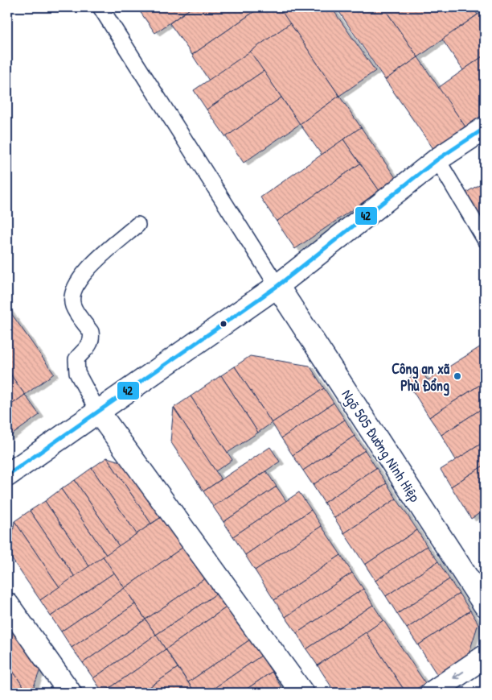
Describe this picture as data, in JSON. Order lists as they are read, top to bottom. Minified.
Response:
{"streets":{"street":["Ngõ 505 Đường Ninh Hiệp"]},"places":["Công an xã Phù Đổng"],"lines":["transit line 42"]}
